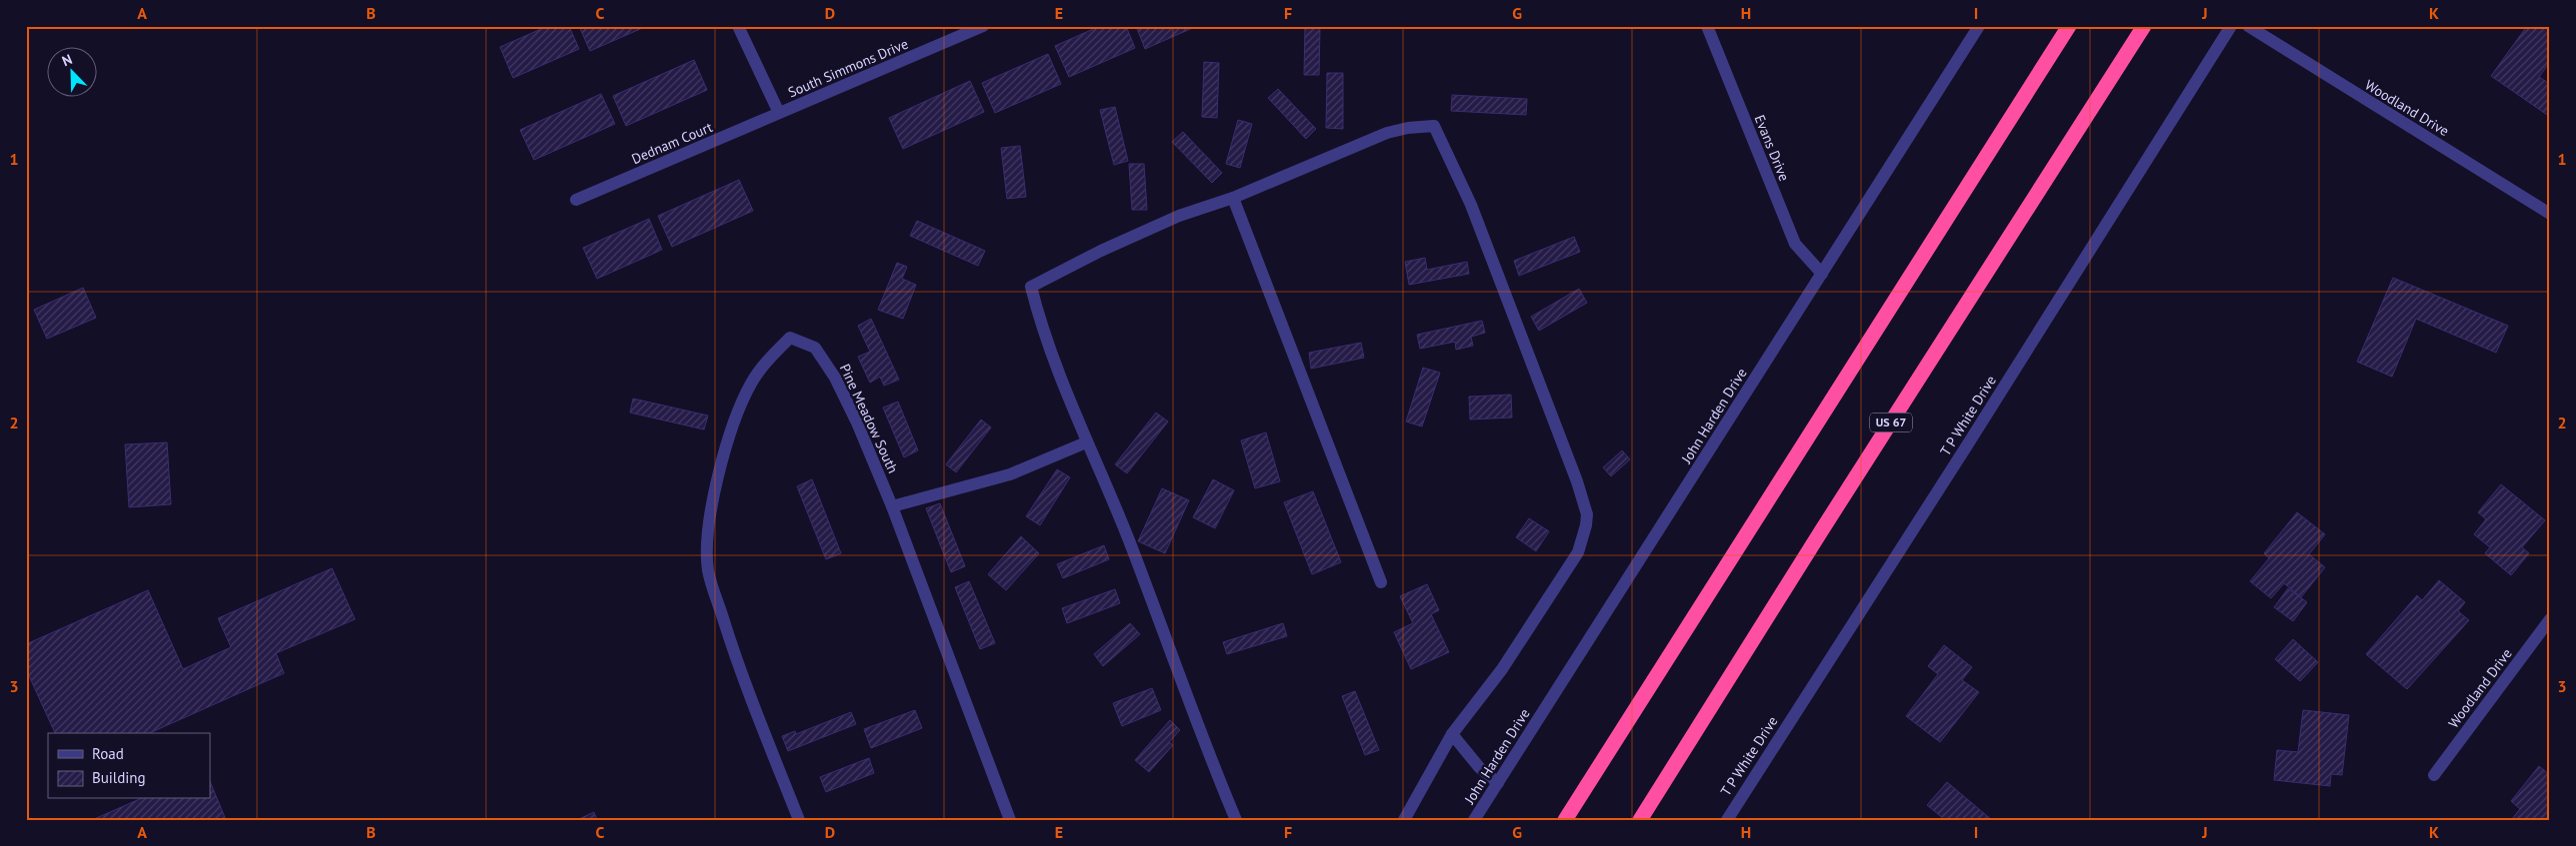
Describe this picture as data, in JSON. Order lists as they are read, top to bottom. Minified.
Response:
{"streets":{"highway":["US 67"],"street":["South Simmons Drive","Woodland Drive","Dednam Court","Evans Drive","John Harden Drive","T P White Drive","Pine Meadow South"]},"crossings":[["South Simmons Drive","Dednam Court"],["Evans Drive","John Harden Drive"]],"legend":["Road","Building"],"north":"top left","grid":{"columns":["A","B","C","D","E","F","G","H","I","J","K"],"rows":["1","2","3"]}}
